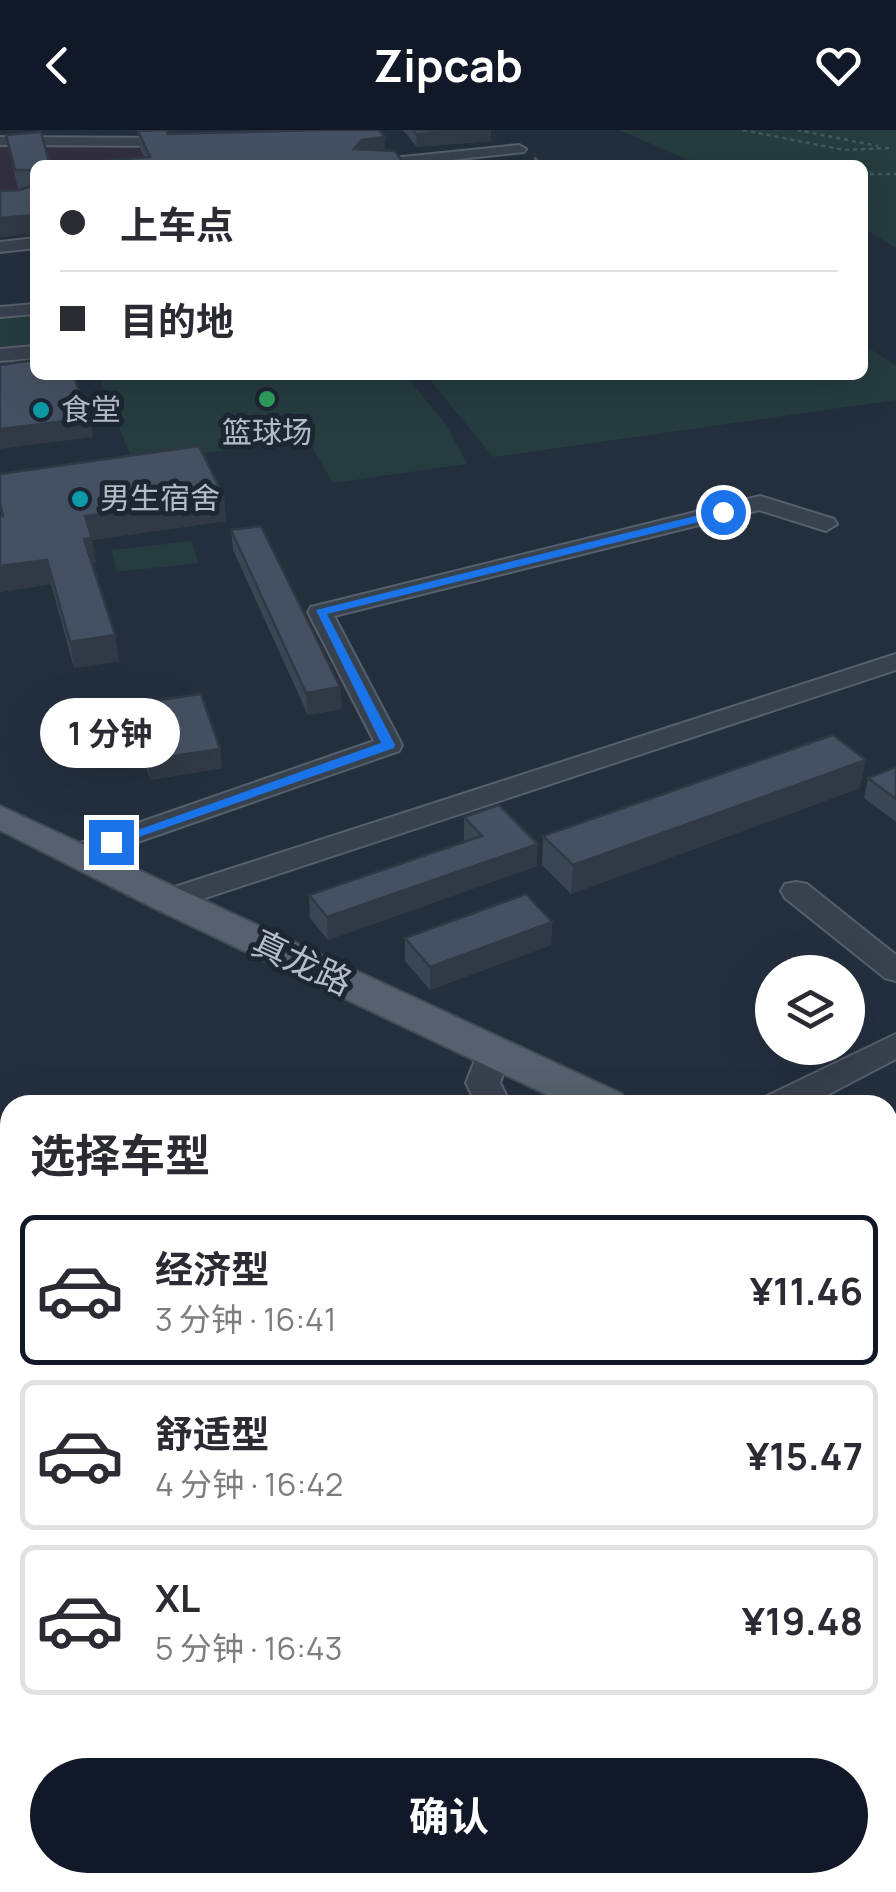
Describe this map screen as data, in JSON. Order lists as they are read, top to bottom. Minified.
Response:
{"streets":{"main road":["真龙路"]},"places":["篮球场","食堂","男生宿舍"],"page":{"header":"Zipcab","banner":["上车点","目的地"],"bubble":"1 分钟","heading":"选择车型","list":[{"name":"经济型","note":"3 分钟 · 16:41","value":"¥11.46"},{"name":"舒适型","note":"4 分钟 · 16:42","value":"¥15.47"},{"name":"XL","note":"5 分钟 · 16:43","value":"¥19.48"}],"buttons":"确认"}}
